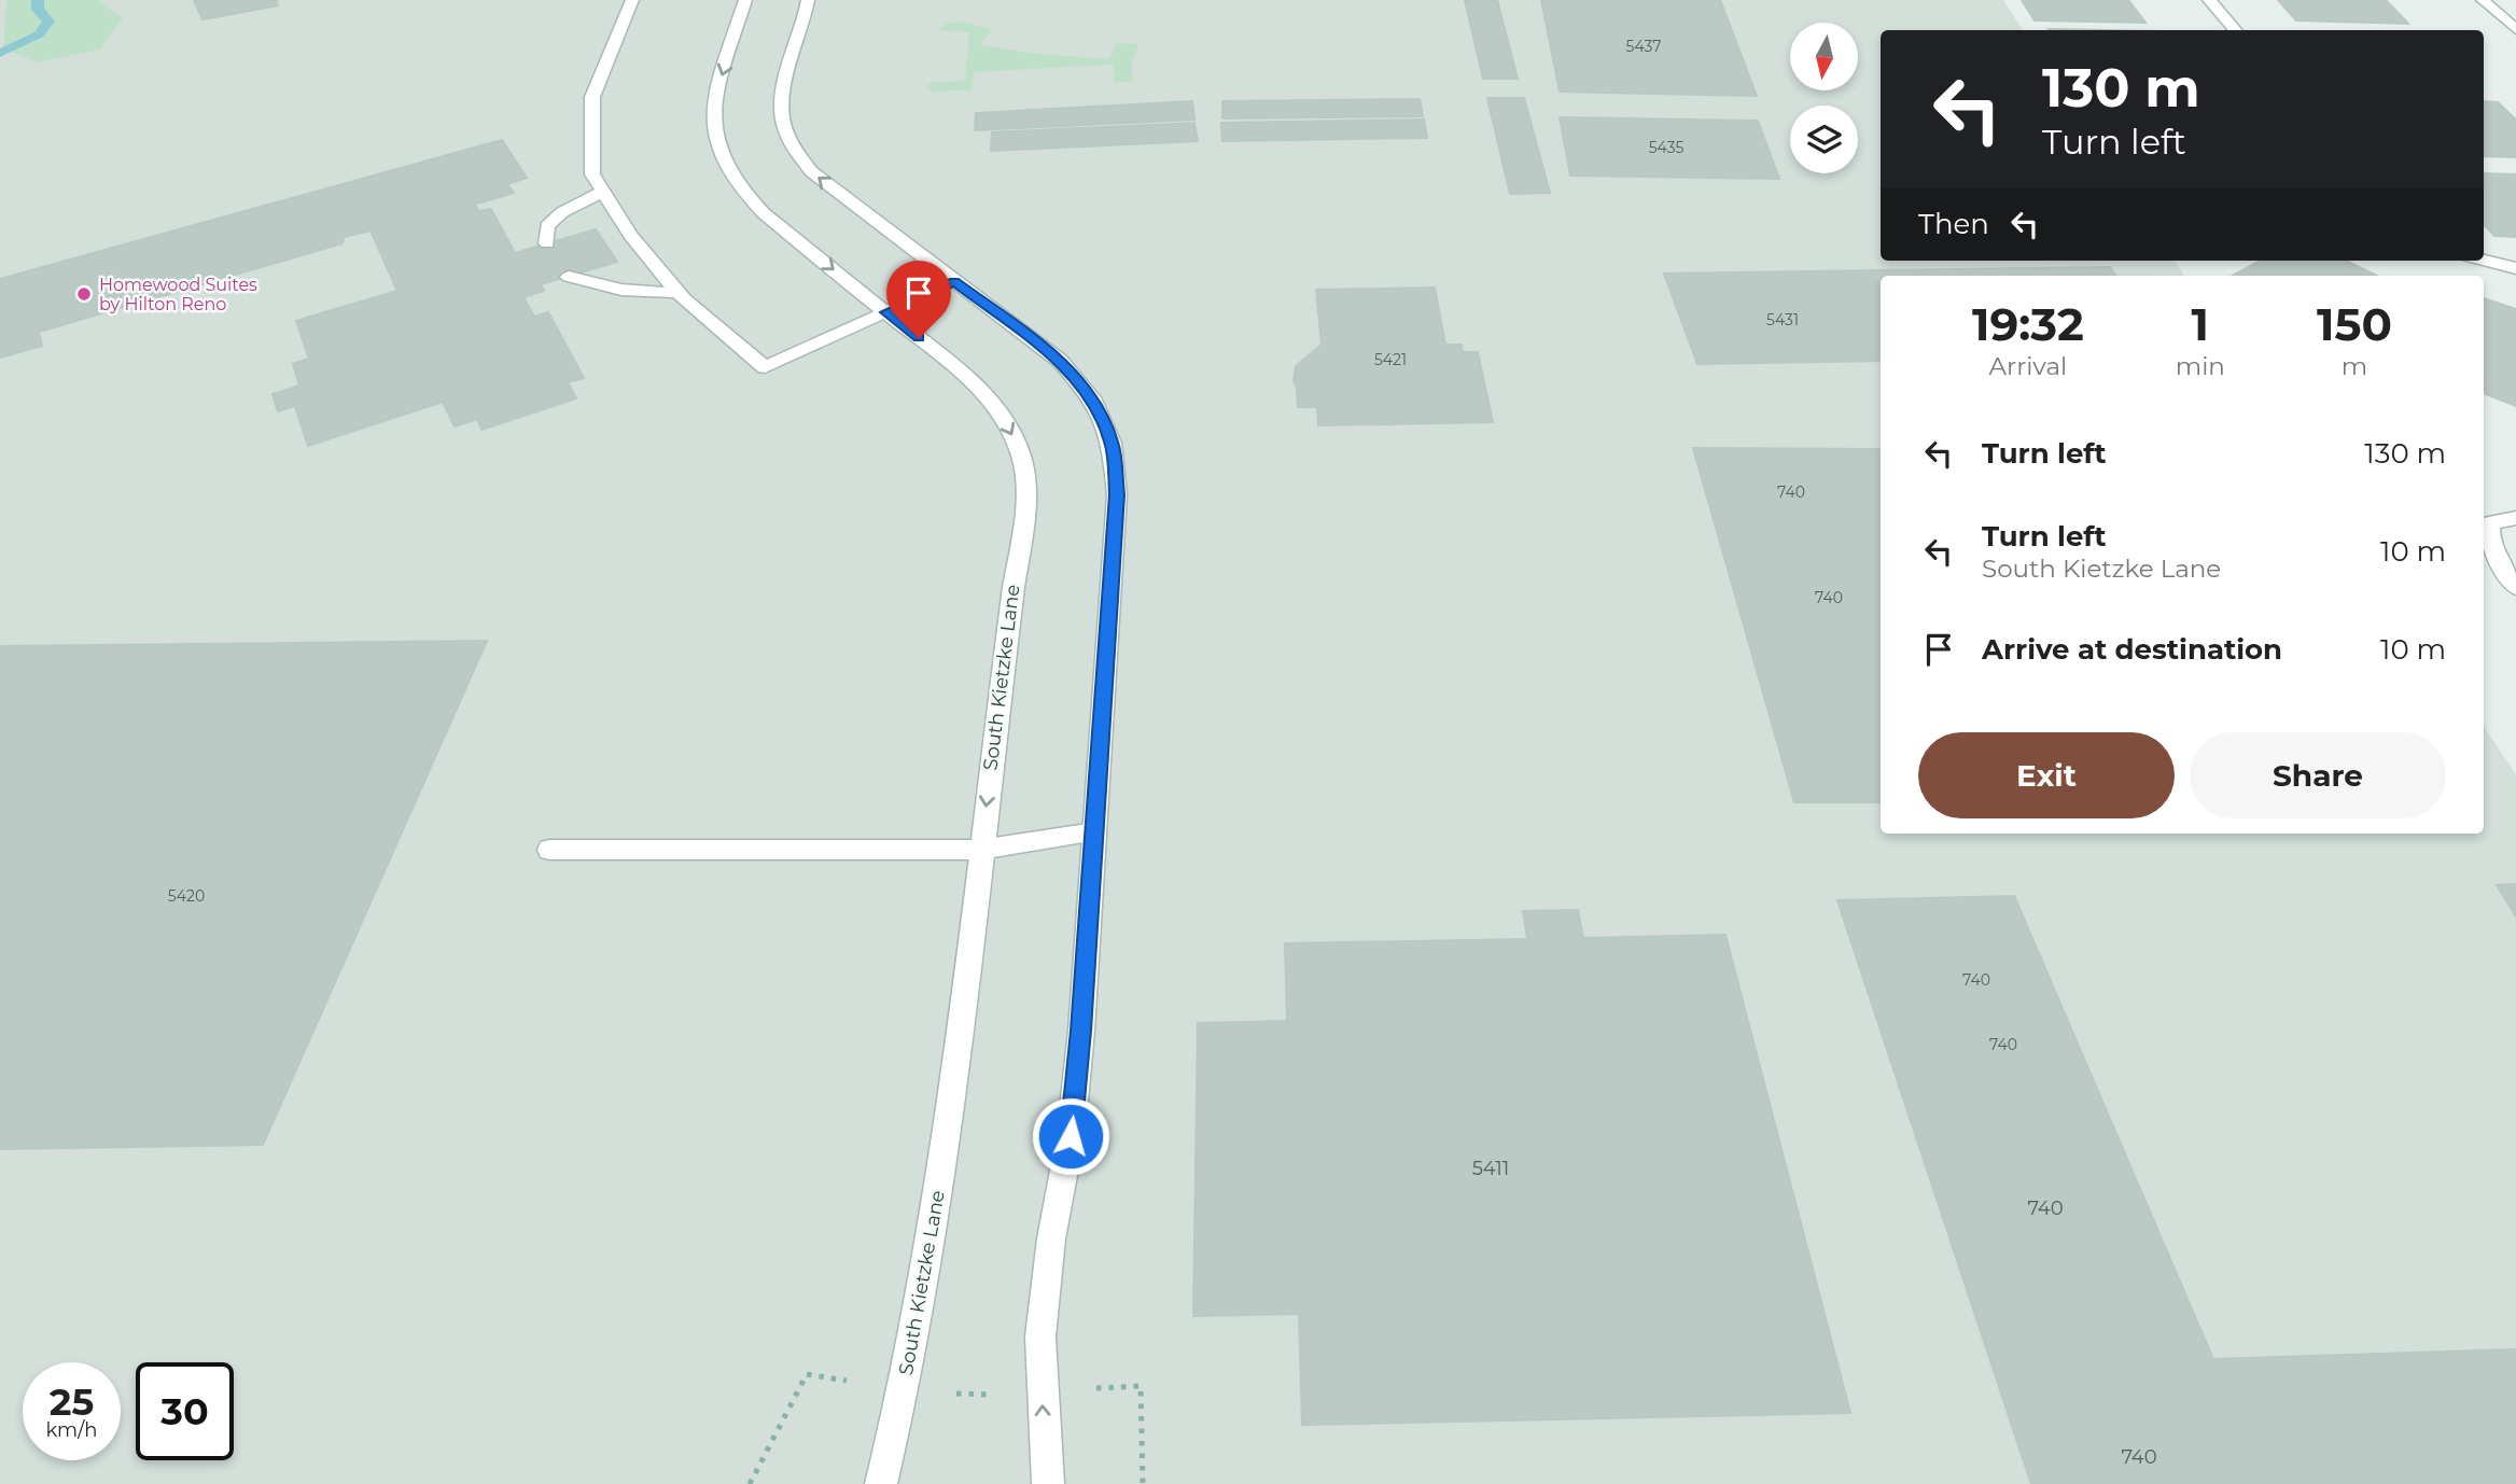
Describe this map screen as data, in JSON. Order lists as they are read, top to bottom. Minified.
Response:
{"streets":{"street":["South Kietzke Lane"]},"places":["Homewood Suites by Hilton Reno"],"house_numbers":["5437","5435","5431","5421","740","740","5420","740","740","5411","740","740"],"north":"bottom","page":{"turn":["130 m","Turn left"],"then":"Then","eta":["19:32","Arrival","1","min","150","m"],"list":[{"name":"Turn left","value":"130 m"},{"name":"Turn left","note":"South Kietzke Lane","value":"10 m"},{"name":"Arrive at destination","value":"10 m"}],"buttons":["Exit","Share"],"speed":"25 km/h","limit":"30"}}
